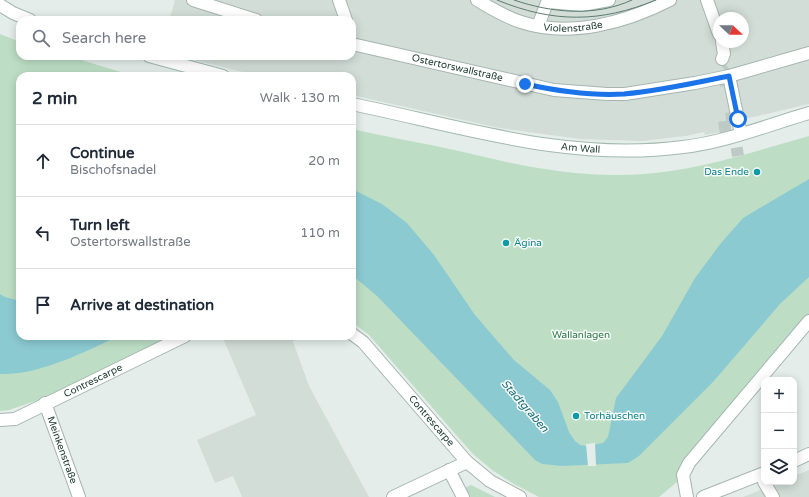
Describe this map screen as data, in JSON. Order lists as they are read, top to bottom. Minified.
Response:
{"streets":{"street":["Violenstraße","Ostertorswallstraße","Am Wall","Contrescarpe","Meinkenstraße"]},"crossings":[["Contrescarpe","Meinkenstraße"]],"water":["Stadtgraben"],"parks":["Wallanlagen"],"places":["Das Ende","Ägina","Torhäuschen"],"north":"right","page":{"search":"Search here","heading":["2 min","Walk · 130 m"],"list":[["Continue","Bischofsnadel","20 m"],["Turn left","Ostertorswallstraße","110 m"],"Arrive at destination"],"map_buttons":["+","−"]}}
